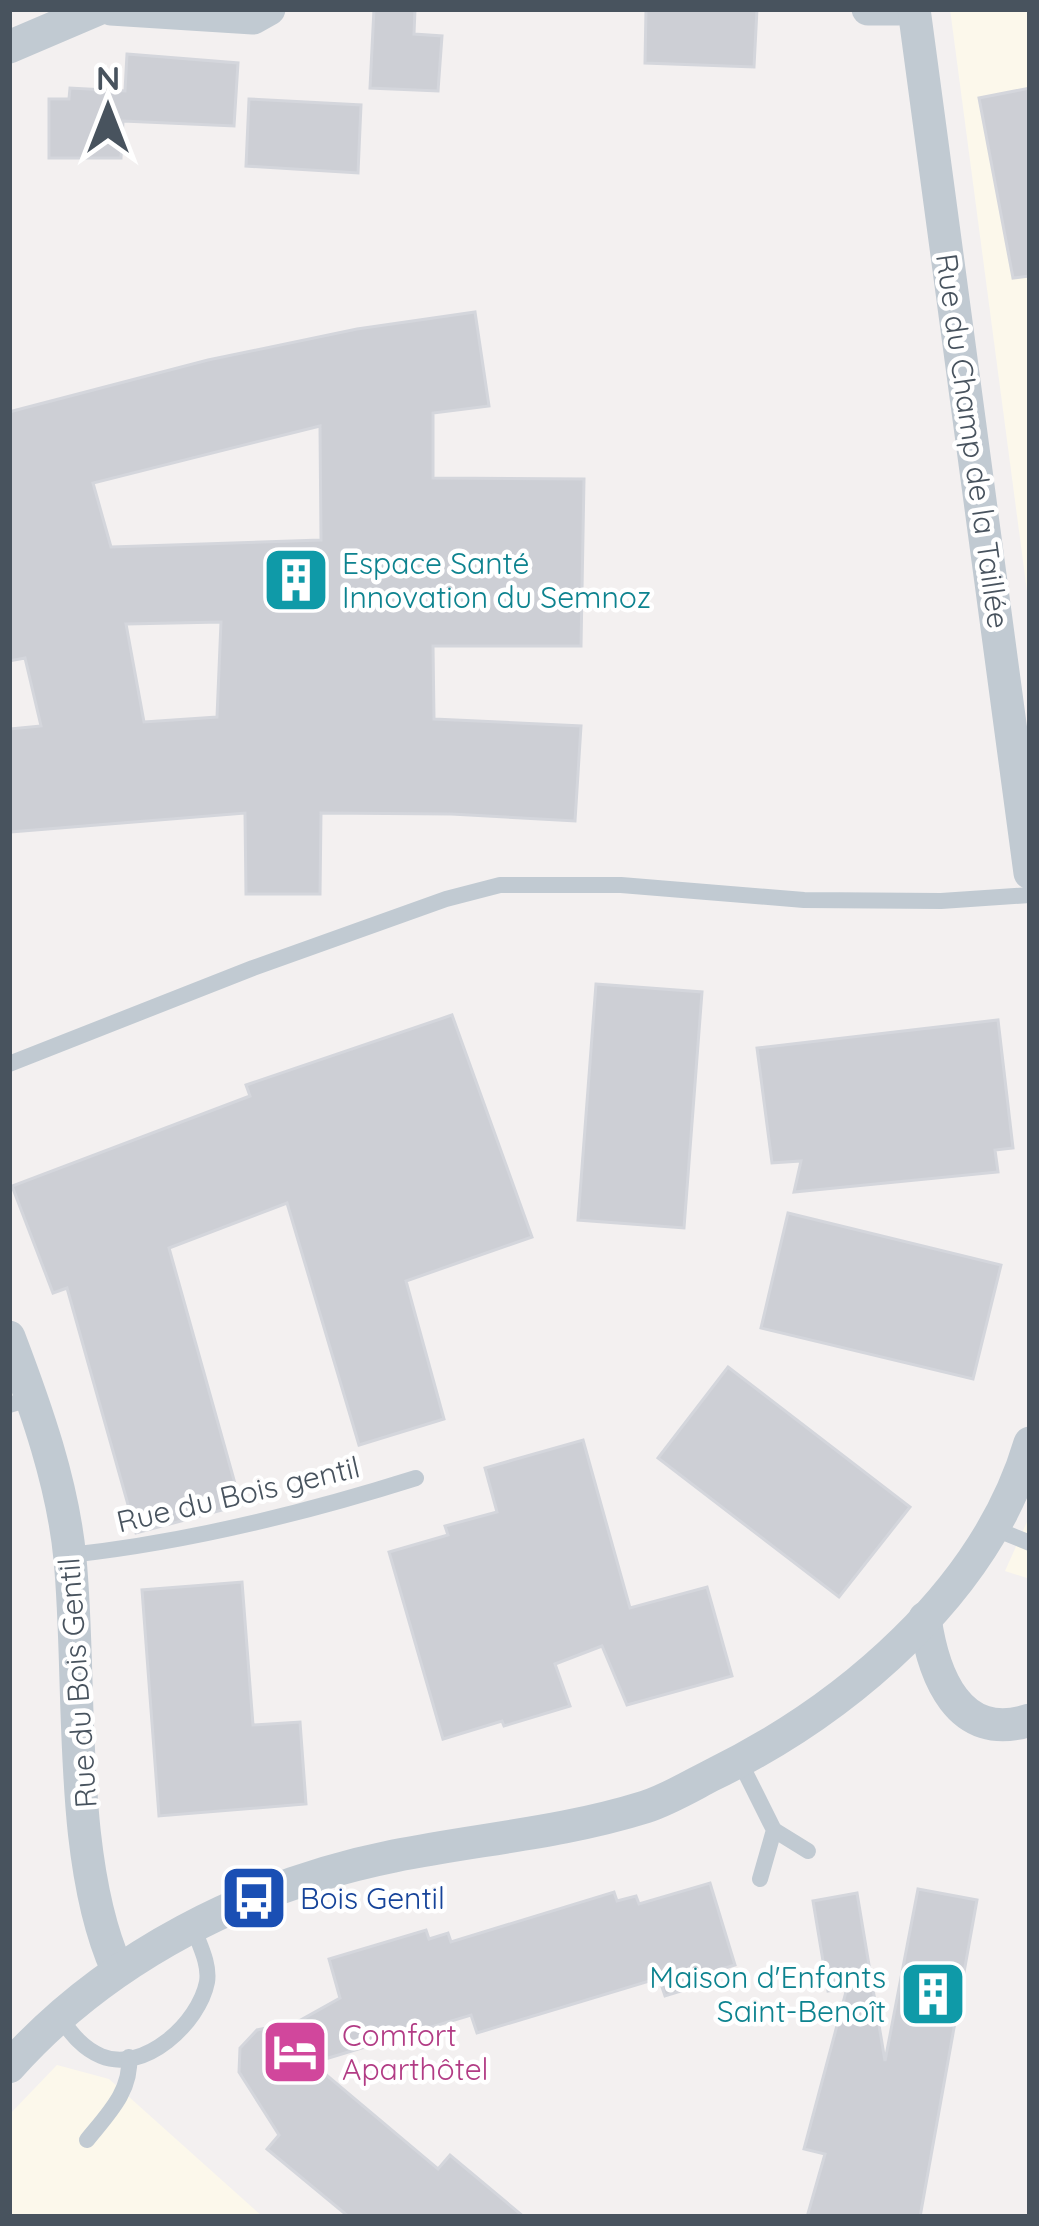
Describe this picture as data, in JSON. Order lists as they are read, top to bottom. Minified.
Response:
{"streets":{"street":["Rue du Champ de la Taillée","Rue du Bois Gentil"],"lane":["Rue du Bois gentil"]},"crossings":[["Rue du Bois gentil","Rue du Bois Gentil"]],"places":{"building":["Espace Santé Innovation du Semnoz","Maison d'Enfants Saint-Benoît"],"bus stop":["Bois Gentil"],"hotel":["Comfort Aparthôtel"]},"north":"top"}
